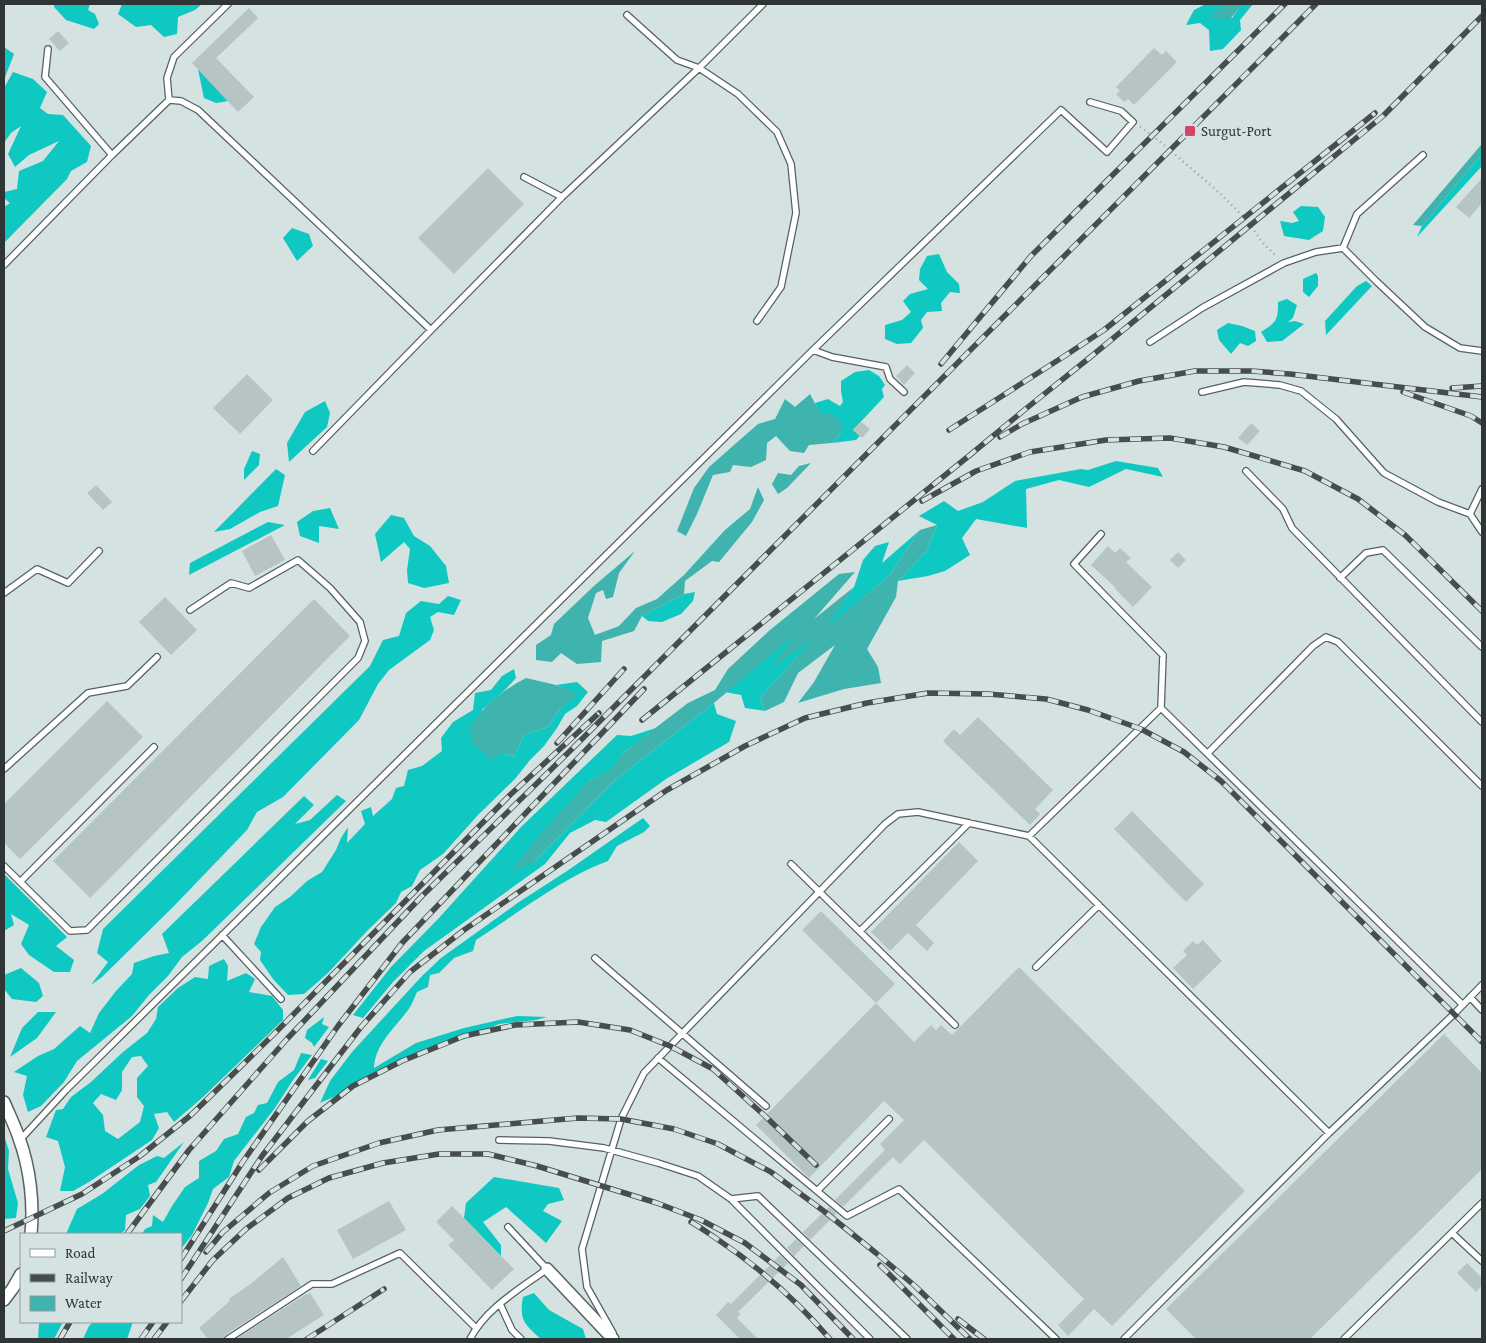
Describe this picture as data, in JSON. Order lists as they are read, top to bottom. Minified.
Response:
{"places":{"transit":["Surgut-Port"]},"legend":["Road","Railway","Water"]}
